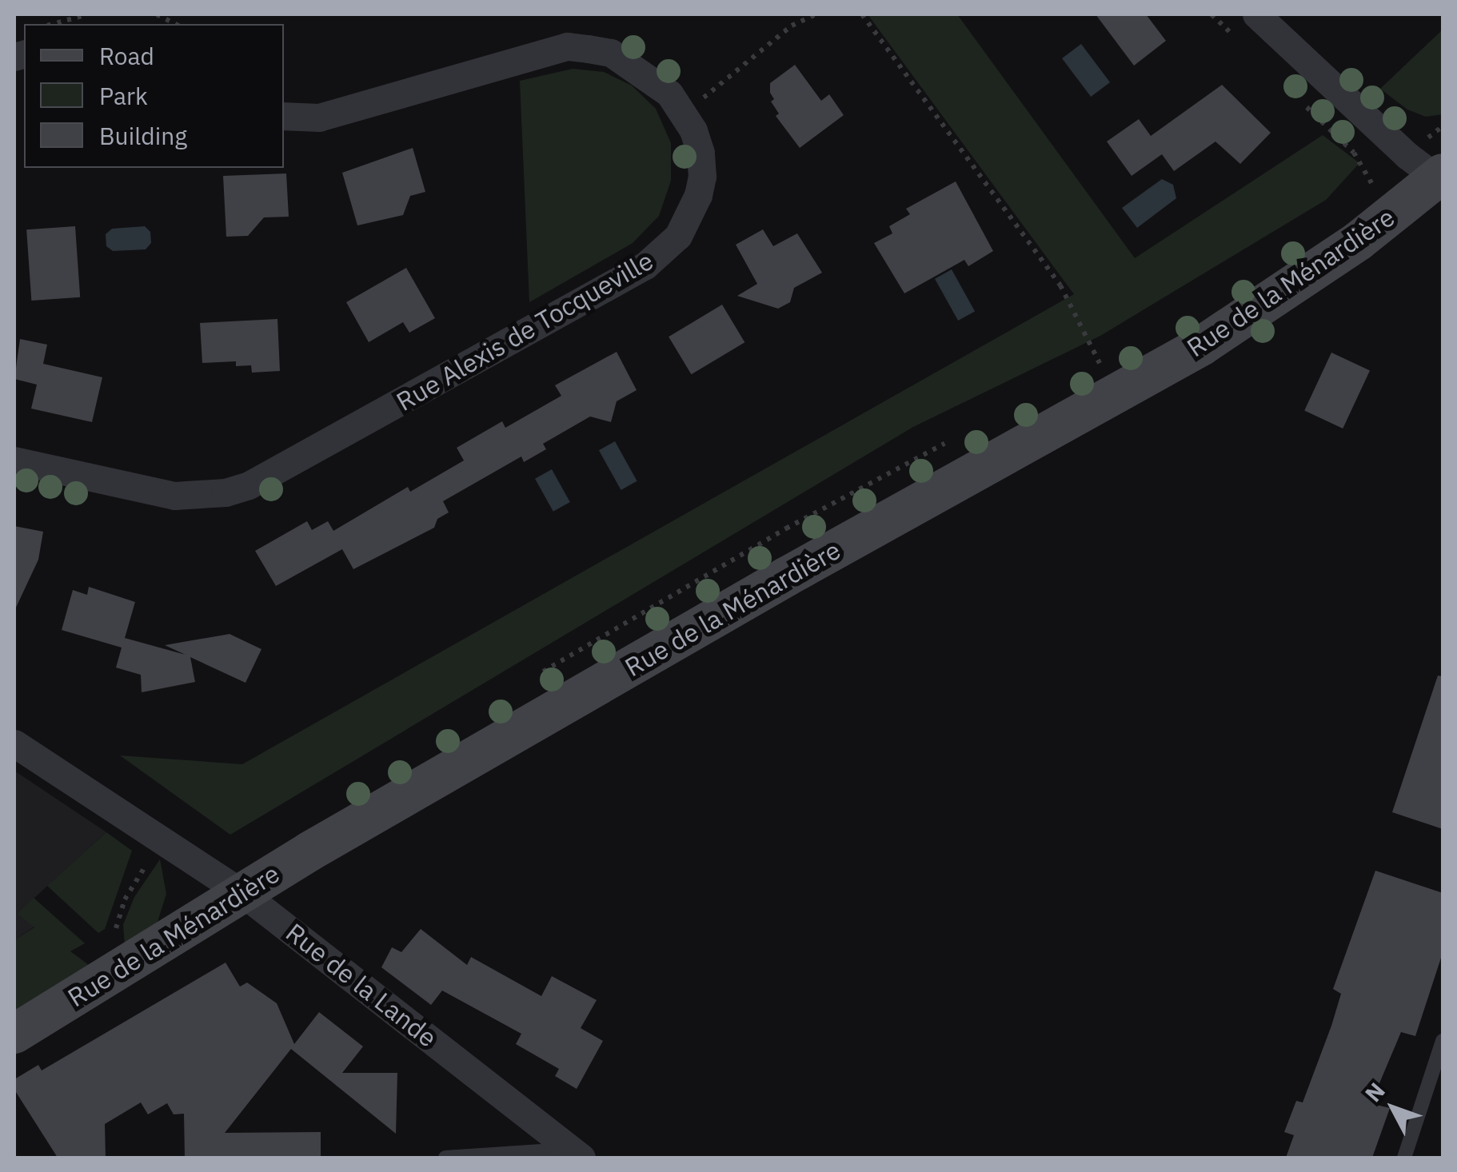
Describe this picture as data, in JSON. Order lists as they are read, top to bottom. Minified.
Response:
{"streets":{"main road":["Rue de la Ménardière"],"street":["Rue Alexis de Tocqueville","Rue de la Lande"]},"crossings":[["Rue de la Ménardière","Rue de la Lande"]],"legend":["Road","Park","Building"],"north":"top left"}
